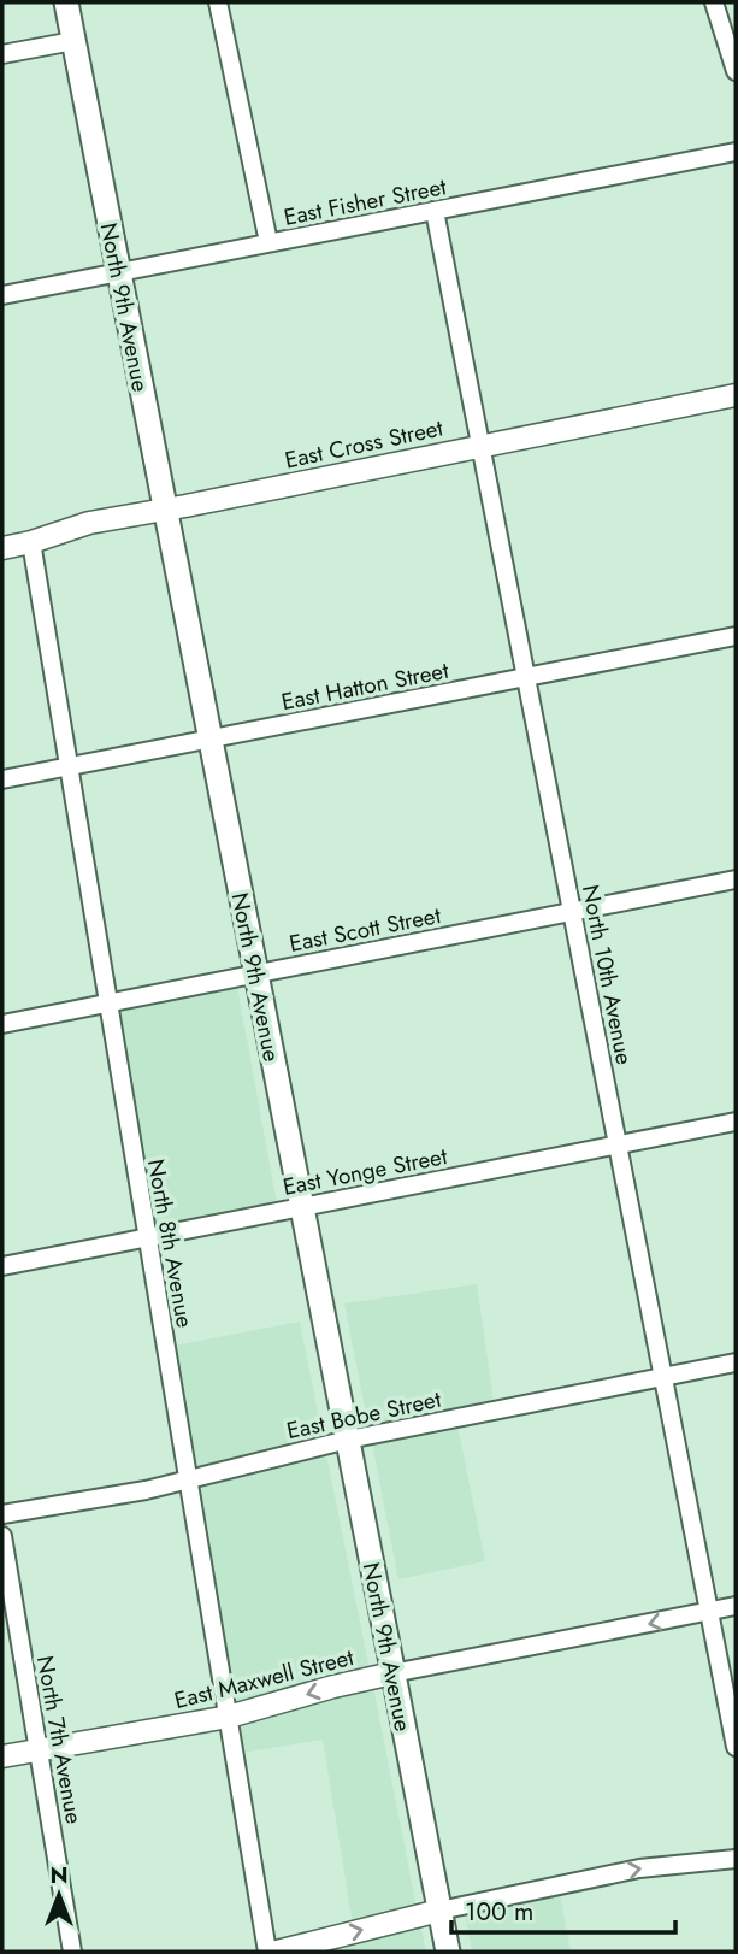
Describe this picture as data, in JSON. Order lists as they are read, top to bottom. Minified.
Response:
{"streets":{"main road":["North 9th Avenue"],"street":["East Fisher Street","East Cross Street","East Hatton Street","East Scott Street","North 10th Avenue","East Yonge Street","North 8th Avenue","East Bobe Street","East Maxwell Street","North 7th Avenue"]},"crossings":[["East Fisher Street","North 9th Avenue"],["East Fisher Street","North 10th Avenue"],["North 9th Avenue","East Cross Street"],["North 9th Avenue","East Hatton Street"],["North 9th Avenue","East Scott Street"],["North 9th Avenue","East Yonge Street"],["North 9th Avenue","East Bobe Street"],["North 9th Avenue","East Maxwell Street"],["East Cross Street","North 10th Avenue"],["East Cross Street","North 8th Avenue"],["East Hatton Street","North 10th Avenue"],["East Hatton Street","North 8th Avenue"],["East Scott Street","North 10th Avenue"],["East Scott Street","North 8th Avenue"],["North 10th Avenue","East Yonge Street"],["North 10th Avenue","East Bobe Street"],["North 10th Avenue","East Maxwell Street"],["East Yonge Street","North 8th Avenue"],["North 8th Avenue","East Bobe Street"],["North 8th Avenue","East Maxwell Street"],["East Maxwell Street","North 7th Avenue"]],"one_way":["East Maxwell Street"],"scale_bar":"100 m","north":"top"}
